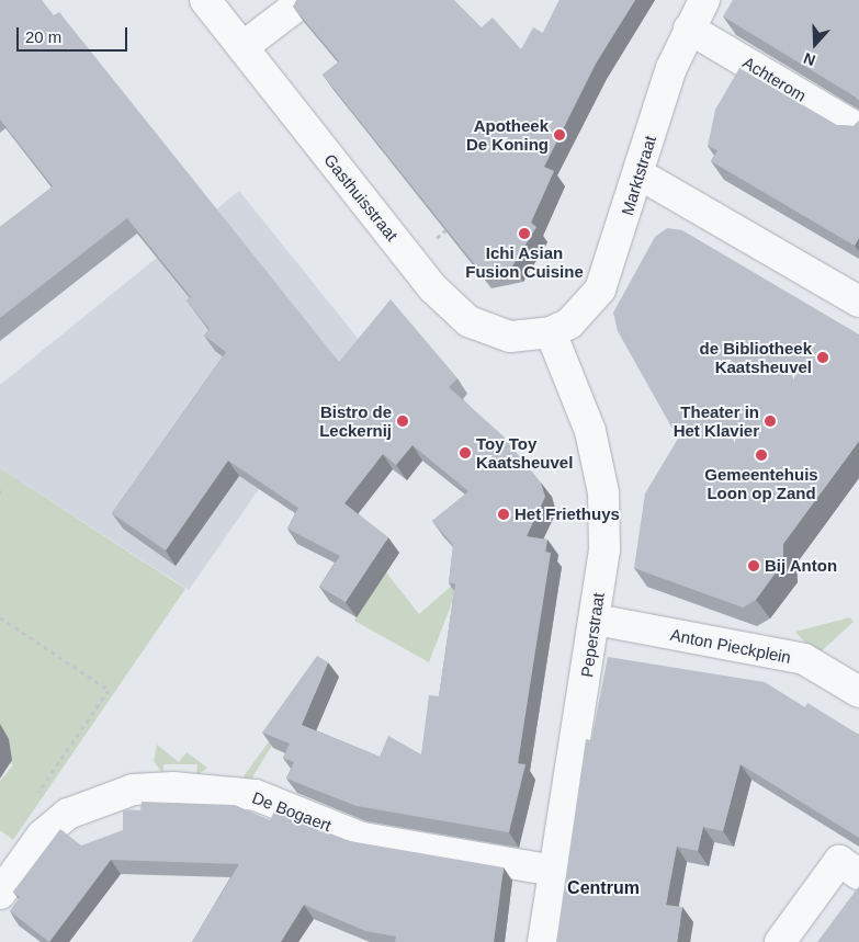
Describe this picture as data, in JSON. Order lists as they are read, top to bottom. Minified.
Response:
{"streets":{"street":["Achterom","Marktstraat","Gasthuisstraat","Peperstraat","Anton Pieckplein","De Bogaert"]},"crossings":[["Achterom","Marktstraat"],["Marktstraat","Gasthuisstraat"],["Marktstraat","Peperstraat"],["Gasthuisstraat","Peperstraat"],["Peperstraat","Anton Pieckplein"],["Peperstraat","De Bogaert"]],"districts":["Centrum"],"places":["Apotheek De Koning","Ichi Asian Fusion Cuisine","de Bibliotheek Kaatsheuvel","Bistro de Leckernij","Theater in Het Klavier","Toy Toy Kaatsheuvel","Gemeentehuis Loon op Zand","Het Friethuys","Bij Anton"],"scale_bar":"20 m","north":"bottom"}
